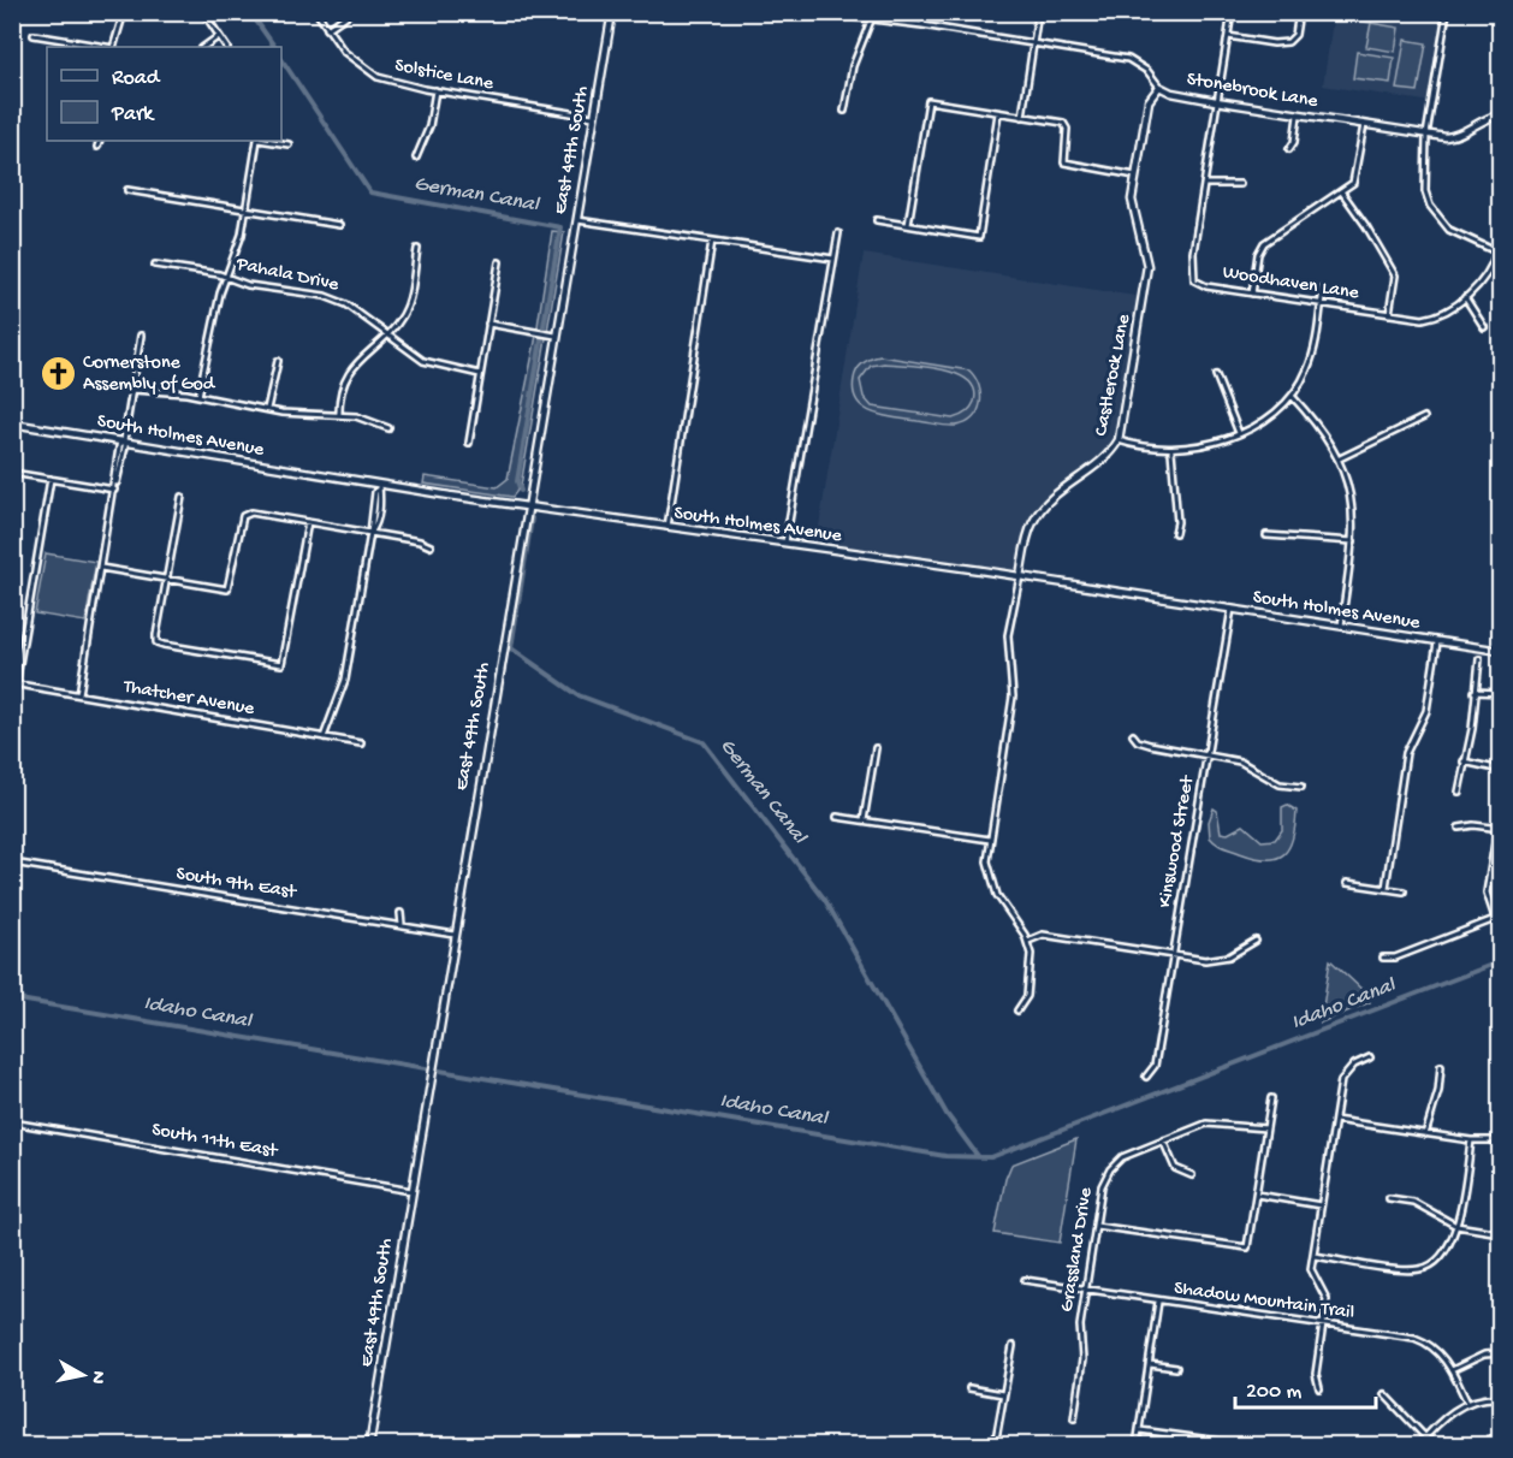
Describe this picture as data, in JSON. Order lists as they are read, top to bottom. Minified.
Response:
{"streets":{"street":["Solstice Lane","Stonebrook Lane","East 49th South","Pahala Drive","Woodhaven Lane","Castlerock Lane","South Holmes Avenue","Thatcher Avenue","Kinswood Street","South 9th East","South 11th East","Grassland Drive","Shadow Mountain Trail"]},"crossings":[["Solstice Lane","East 49th South"],["Stonebrook Lane","Woodhaven Lane"],["Stonebrook Lane","Castlerock Lane"],["East 49th South","South Holmes Avenue"],["East 49th South","South 9th East"],["East 49th South","South 11th East"],["Castlerock Lane","South Holmes Avenue"],["South Holmes Avenue","Kinswood Street"],["Grassland Drive","Shadow Mountain Trail"]],"water":["German Canal","Idaho Canal"],"places":{"church":["Cornerstone Assembly of God"]},"legend":["Road","Park"],"scale_bar":"200 m","north":"right"}
